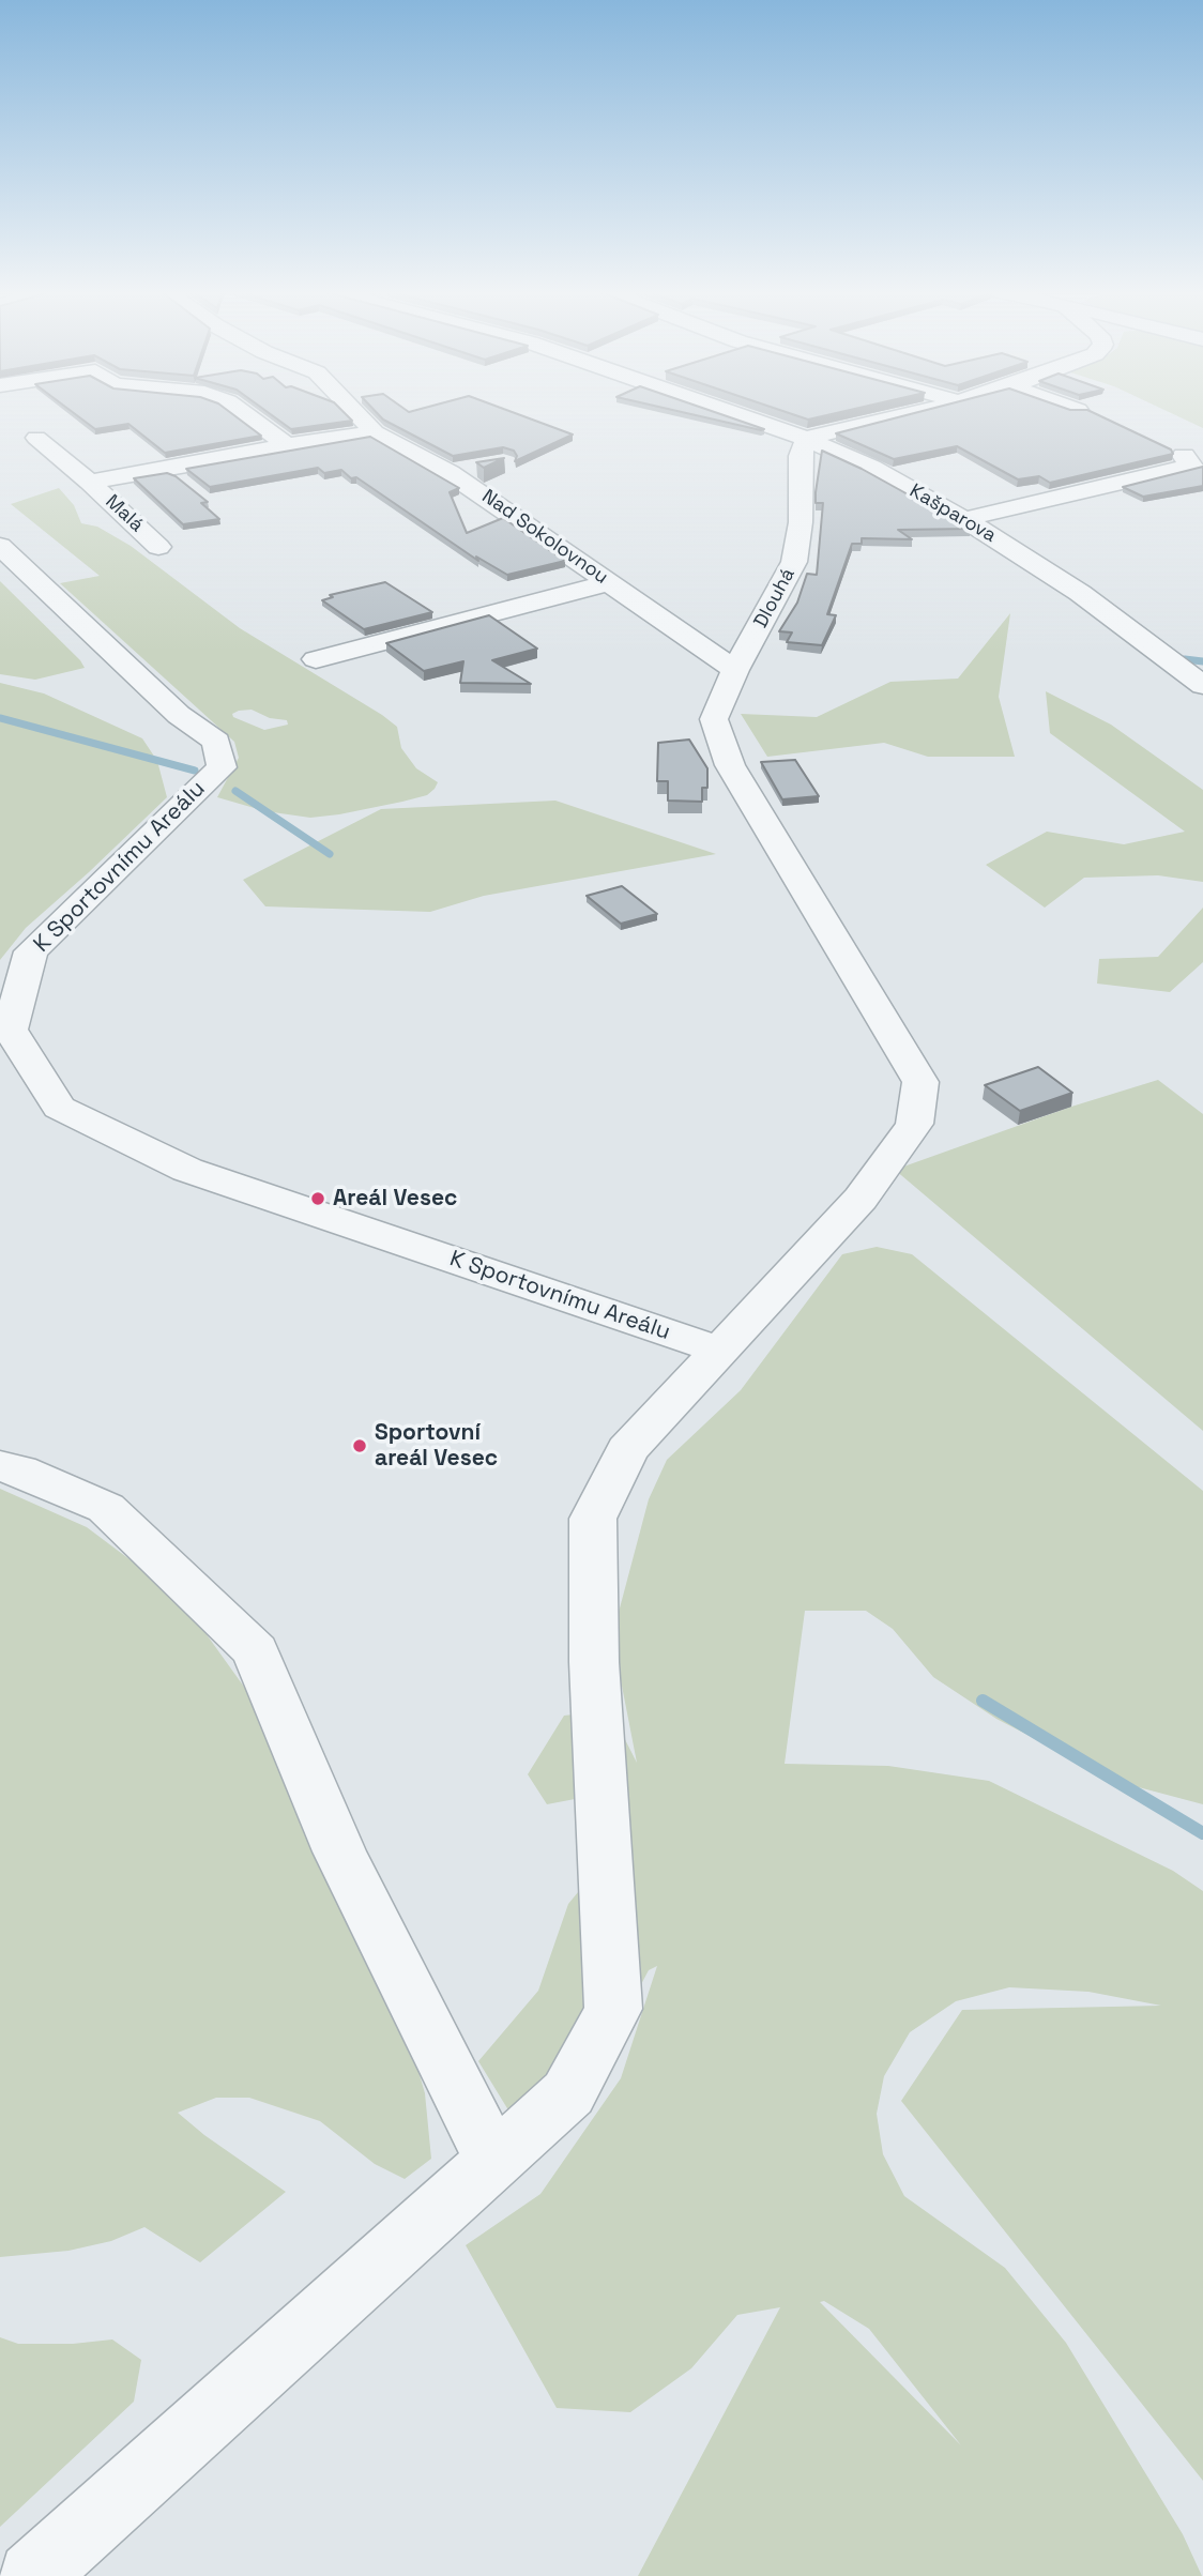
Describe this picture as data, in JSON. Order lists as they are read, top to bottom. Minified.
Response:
{"streets":{"street":["Malá","Kašparova","Nad Sokolovnou","Dlouhá","K Sportovnímu Areálu"]},"crossings":[["Malá","Nad Sokolovnou"],["Kašparova","Dlouhá"],["Nad Sokolovnou","Dlouhá"],["Dlouhá","K Sportovnímu Areálu"]],"places":["Areál Vesec","Sportovní areál Vesec"]}
